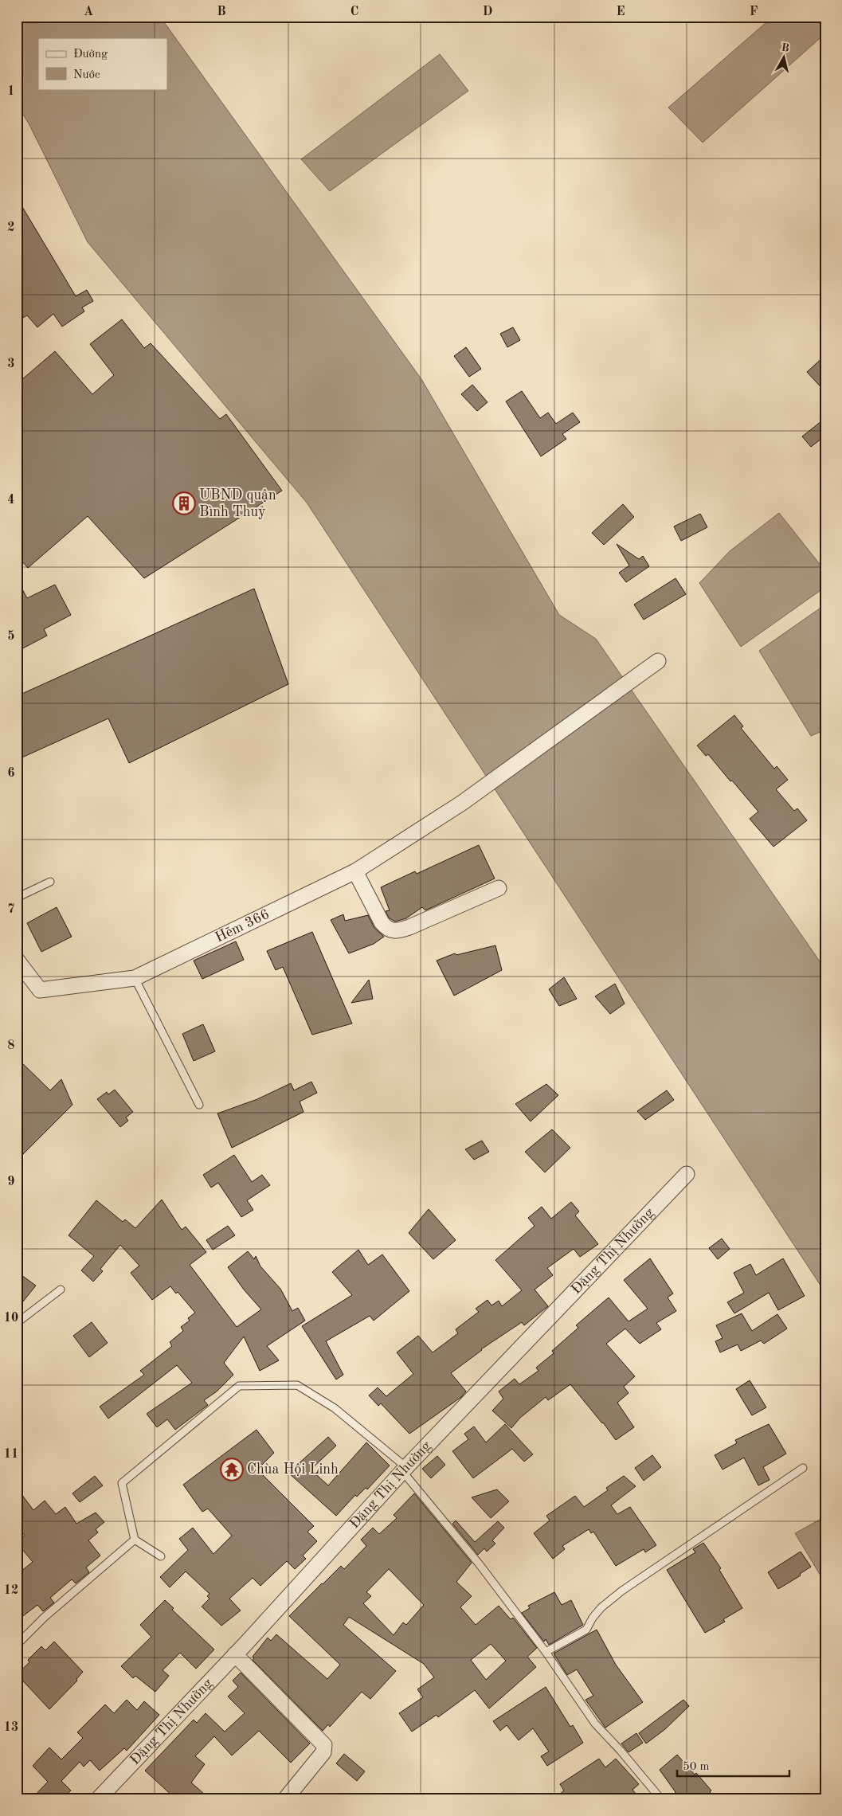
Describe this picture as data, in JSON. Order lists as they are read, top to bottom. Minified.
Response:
{"streets":{"street":["Hẽm 366","Đặng Thị Nhường"]},"places":{"building":["UBND quận Bình Thuỷ"],"temple":["Chùa Hội Linh"]},"legend":["Đường","Nước"],"scale_bar":"50 m","north":"top","grid":{"columns":["A","B","C","D","E","F"],"rows":["1","2","3","4","5","6","7","8","9","10","11","12","13"]}}
